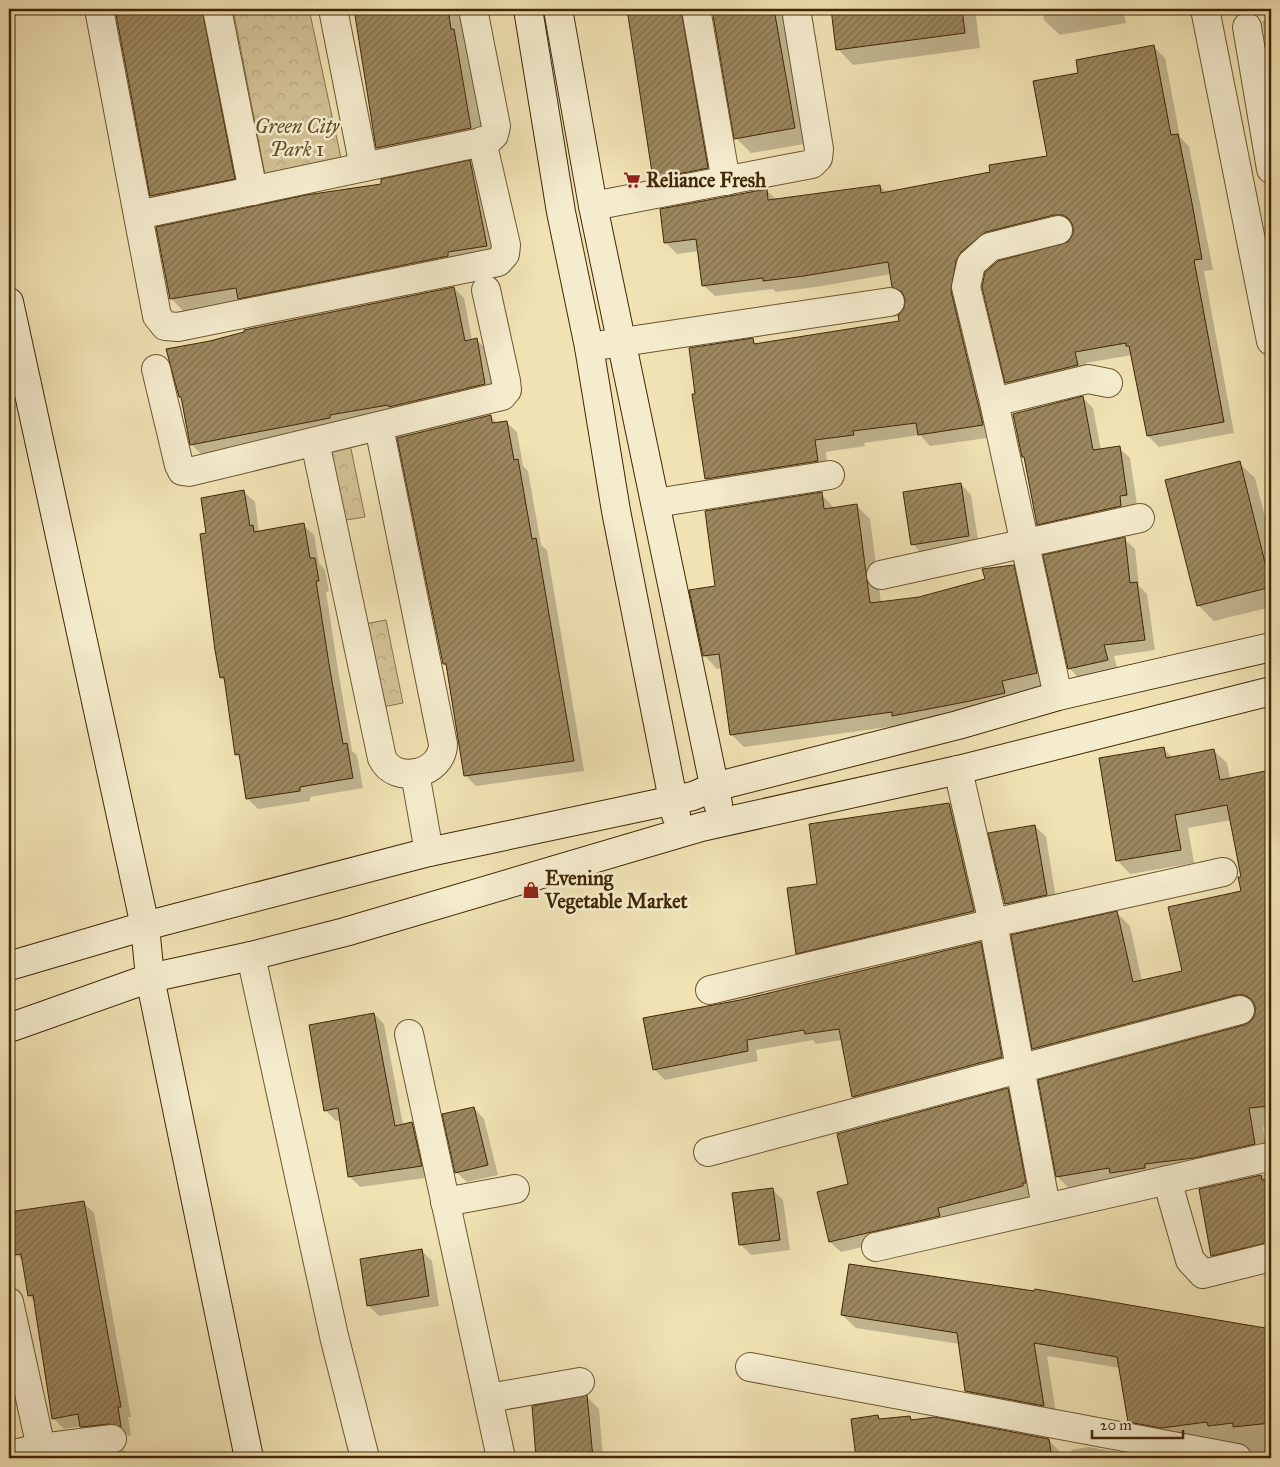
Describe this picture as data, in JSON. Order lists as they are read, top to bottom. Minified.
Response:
{"parks":["Green City Park 1"],"places":{"supermarket":["Reliance Fresh"],"shop":["Evening Vegetable Market"]},"scale_bar":"20 m"}
